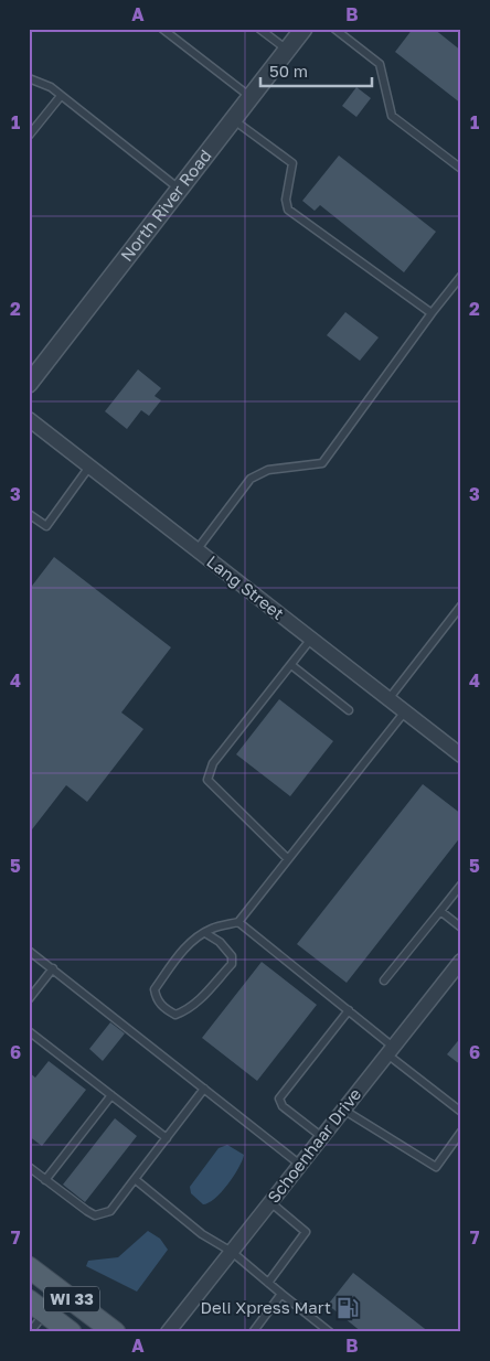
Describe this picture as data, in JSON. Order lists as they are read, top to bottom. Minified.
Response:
{"streets":{"main road":["WI 33"],"street":["North River Road","Lang Street","Schoenhaar Drive"]},"places":{"fuel station":["Deli Xpress Mart"]},"scale_bar":"50 m","grid":{"columns":["A","B"],"rows":["1","2","3","4","5","6","7"]}}
